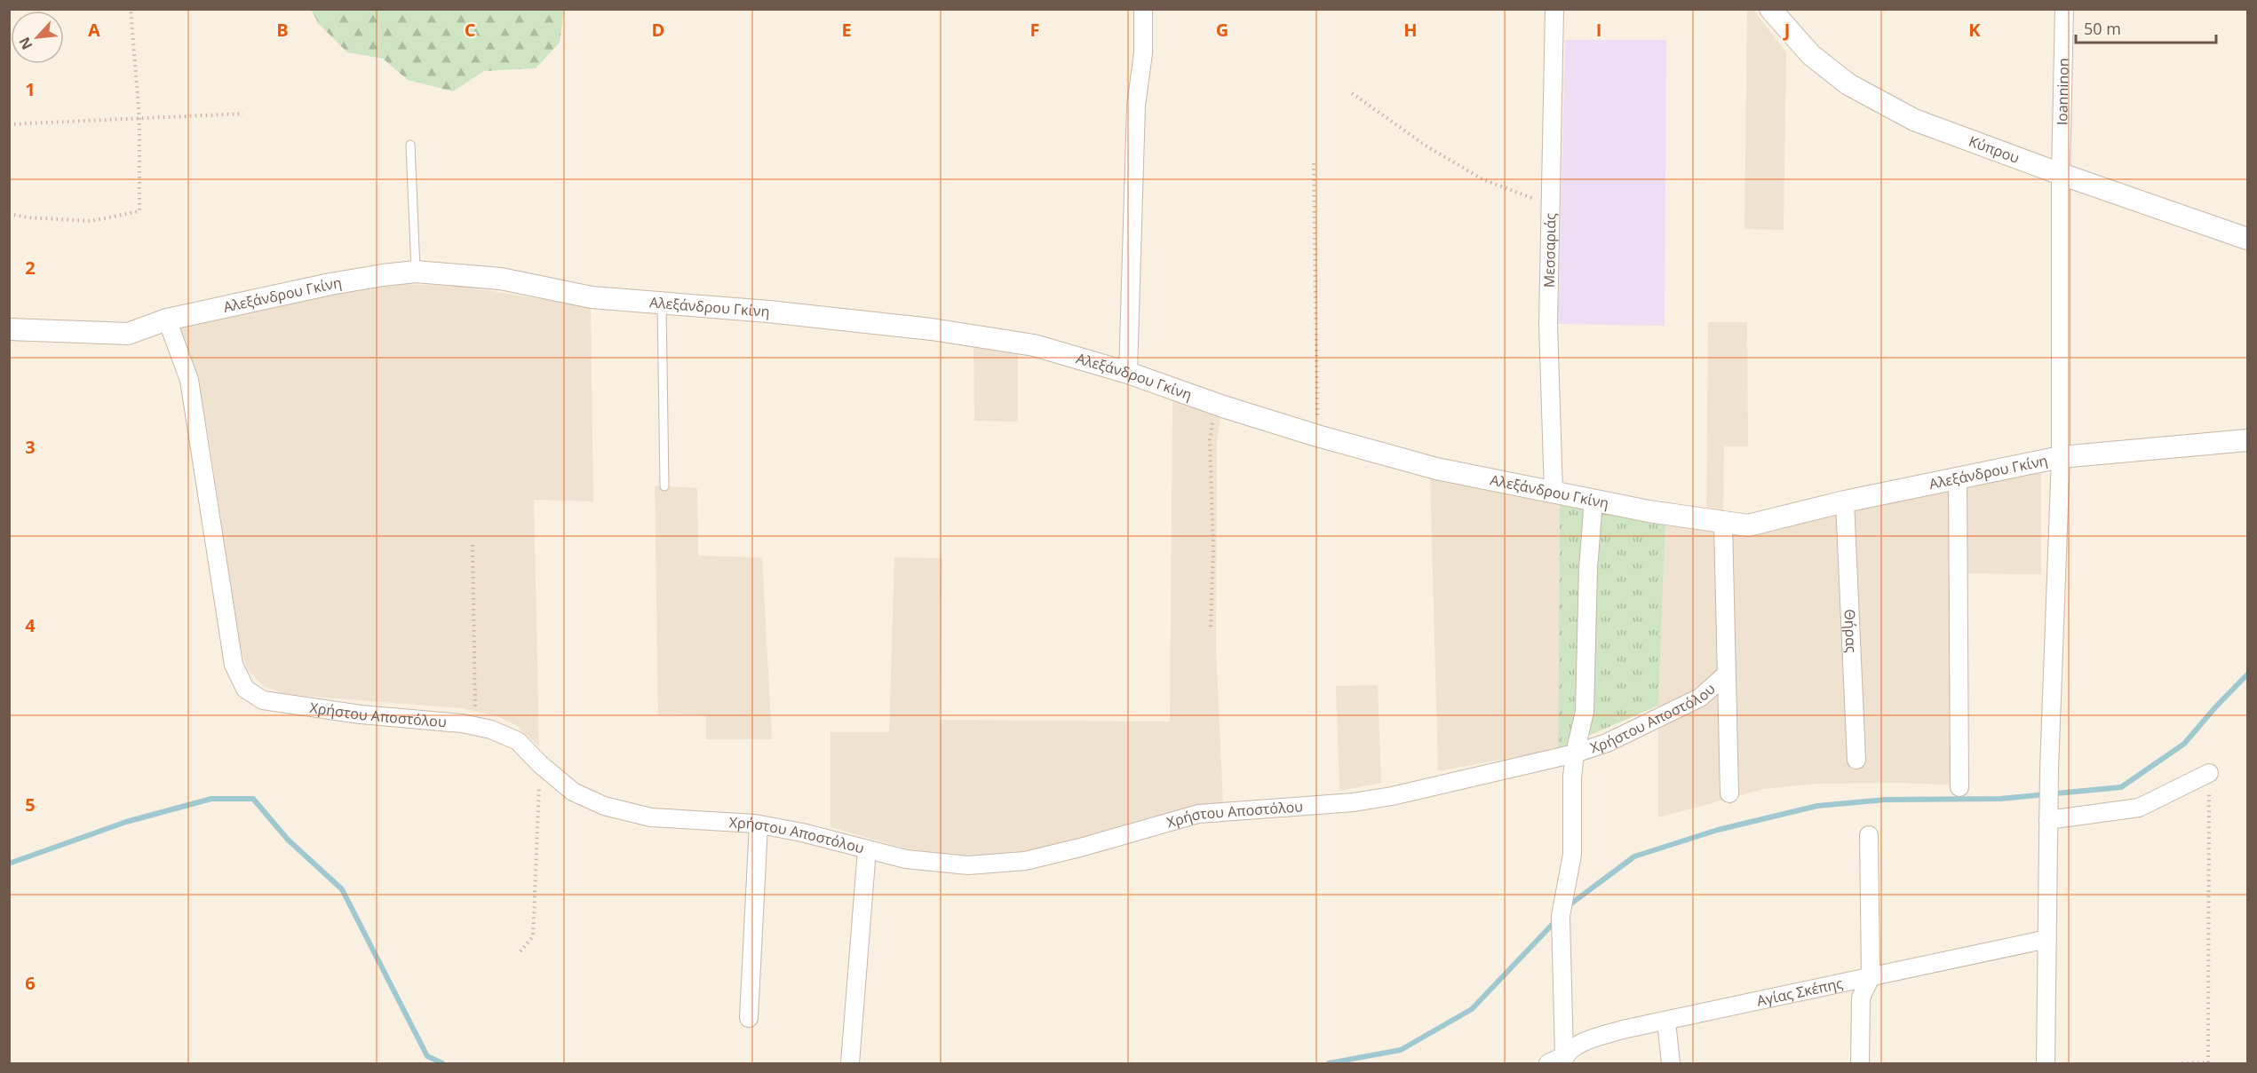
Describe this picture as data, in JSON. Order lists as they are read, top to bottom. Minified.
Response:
{"streets":{"street":["Ioanninon","Κύπρου","Μεσσαριάς","Αλεξάνδρου Γκίνη","Θήρας","Χρήστου Αποστόλου","Αγίας Σκέπης"]},"crossings":[["Ioanninon","Κύπρου"],["Ioanninon","Αλεξάνδρου Γκίνη"],["Ioanninon","Αγίας Σκέπης"],["Μεσσαριάς","Αλεξάνδρου Γκίνη"],["Αλεξάνδρου Γκίνη","Θήρας"],["Αλεξάνδρου Γκίνη","Χρήστου Αποστόλου"]],"scale_bar":"50 m","north":"bottom left","grid":{"columns":["A","B","C","D","E","F","G","H","I","J","K"],"rows":["1","2","3","4","5","6"]}}
